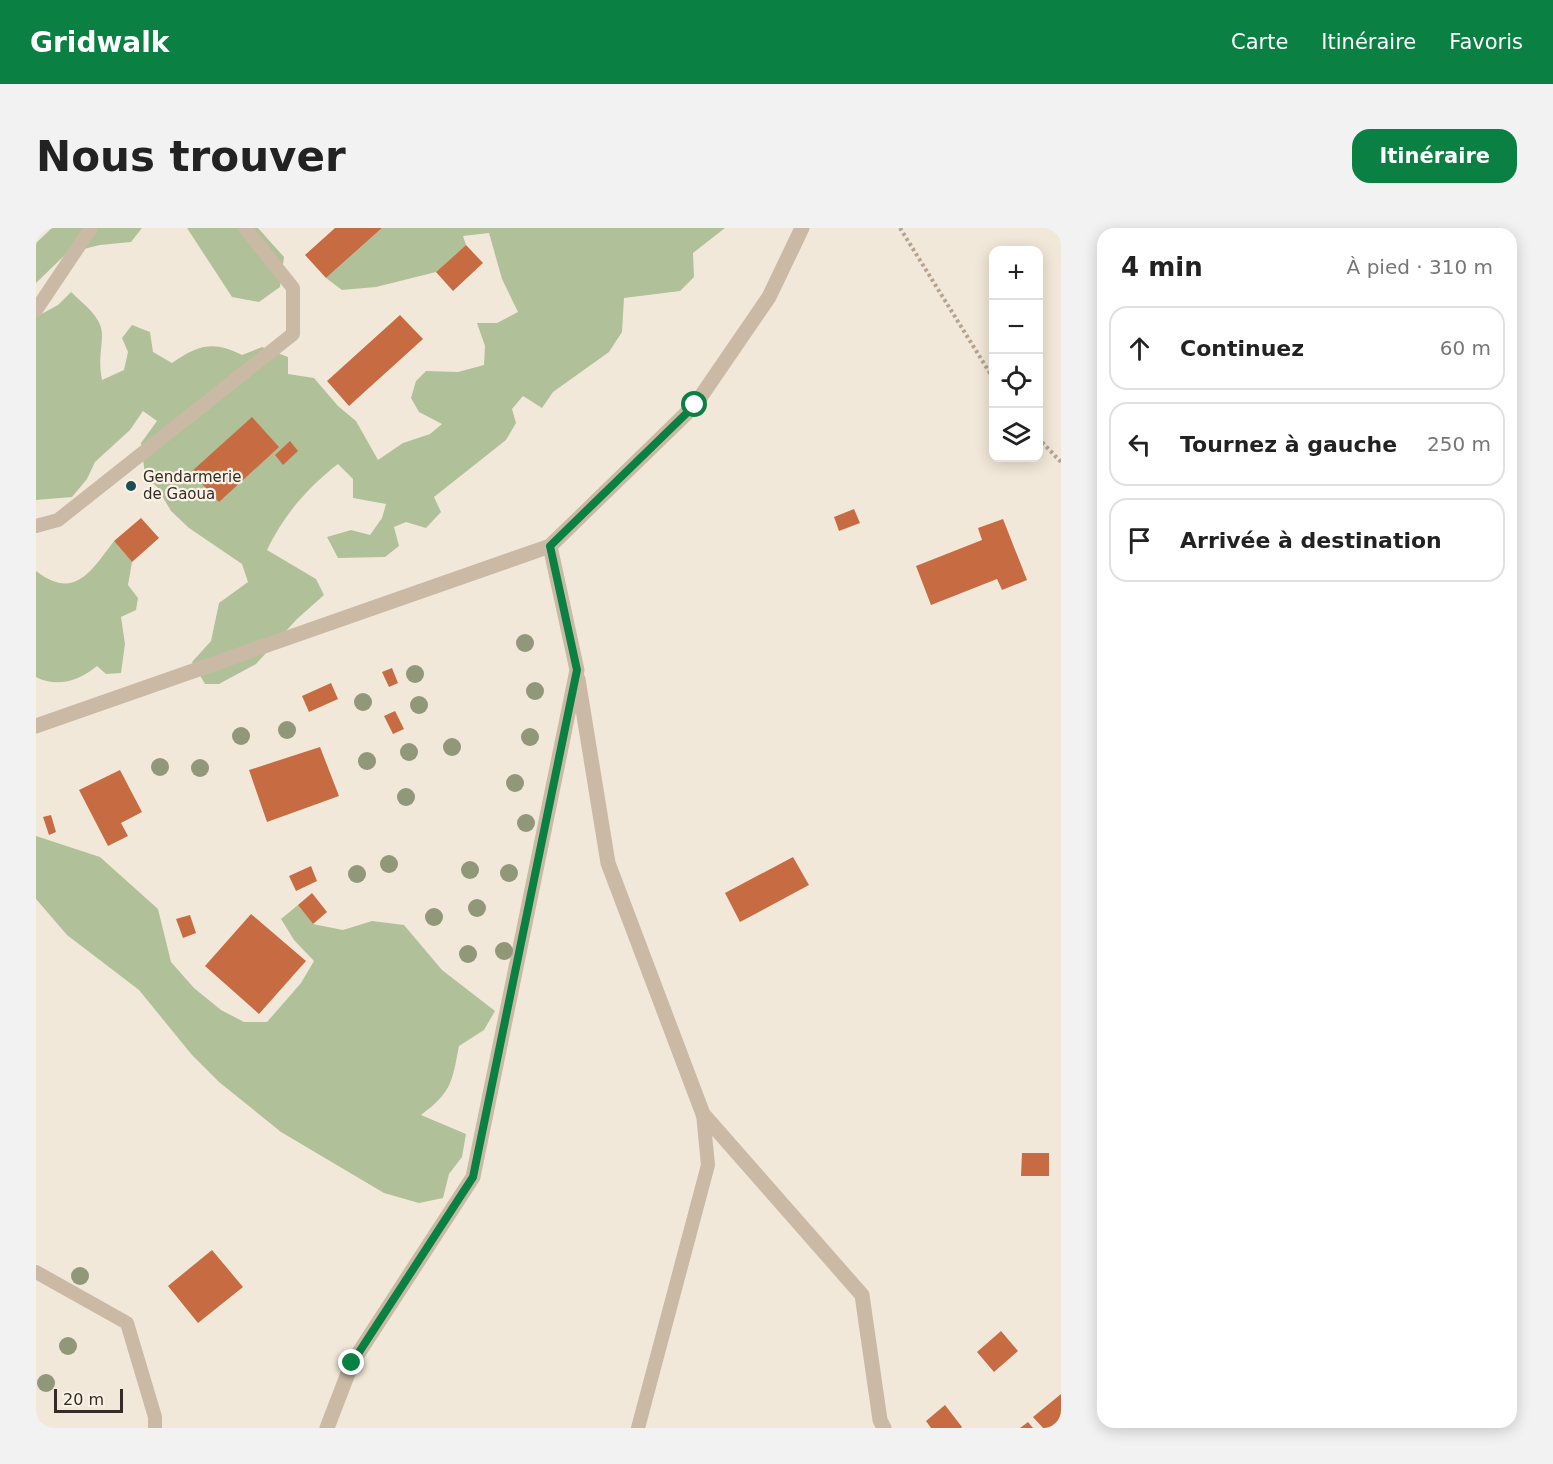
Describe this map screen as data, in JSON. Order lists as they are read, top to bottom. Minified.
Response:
{"places":["Gendarmerie de Gaoua"],"scale_bar":"20 m","page":{"header":"Gridwalk","nav":["Carte","Itinéraire","Favoris"],"buttons":"Itinéraire","title":"Nous trouver","heading":["4 min","À pied · 310 m"],"map_buttons":["+","−"],"list":[["Continuez","60 m"],["Tournez à gauche","250 m"],"Arrivée à destination"],"scale":"20 m"}}
